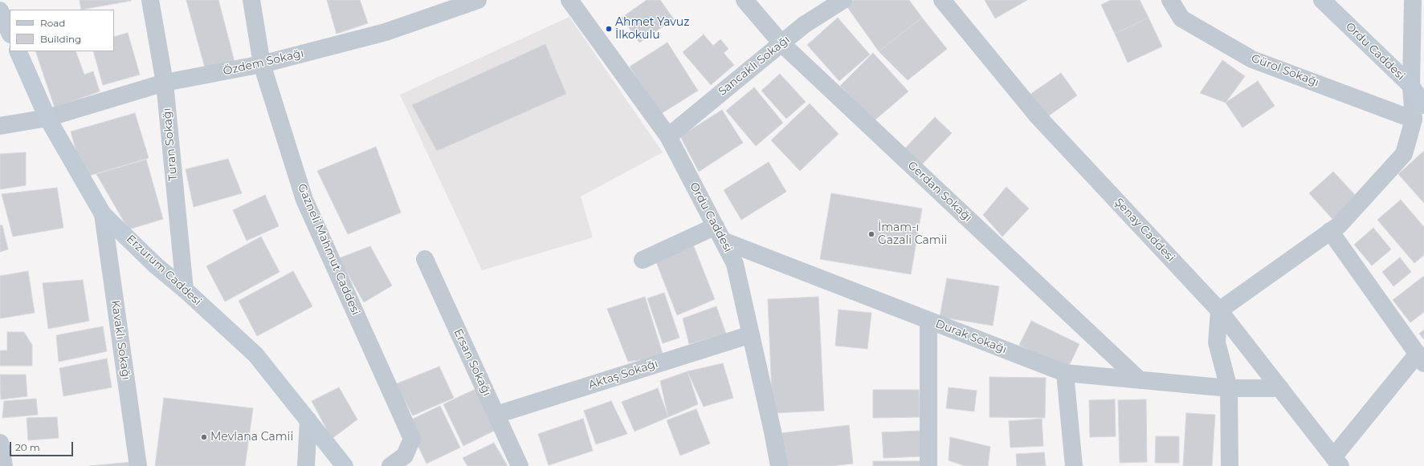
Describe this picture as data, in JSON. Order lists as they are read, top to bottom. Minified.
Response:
{"streets":{"street":["Ordu Caddesi","Özdem Sokağı","Sancaklı Sokağı","Gürol Sokağı","Turan Sokağı","Gerdan Sokağı","Şenay Caddesi","Gazneli Mahmut Caddesi","Erzurum Caddesi","Durak Sokağı","Kavaklı Sokağı","Ersan Sokağı","Aktaş Sokağı"]},"crossings":[["Ordu Caddesi","Sancaklı Sokağı"],["Ordu Caddesi","Durak Sokağı"],["Ordu Caddesi","Aktaş Sokağı"],["Özdem Sokağı","Turan Sokağı"],["Özdem Sokağı","Gazneli Mahmut Caddesi"],["Özdem Sokağı","Erzurum Caddesi"],["Sancaklı Sokağı","Gerdan Sokağı"],["Turan Sokağı","Erzurum Caddesi"],["Gerdan Sokağı","Durak Sokağı"],["Şenay Caddesi","Durak Sokağı"],["Erzurum Caddesi","Kavaklı Sokağı"],["Ersan Sokağı","Aktaş Sokağı"]],"places":["Ahmet Yavuz İlkokulu","İmam-ı Gazali Camii","Mevlana Camii"],"legend":["Road","Building"],"scale_bar":"20 m"}
